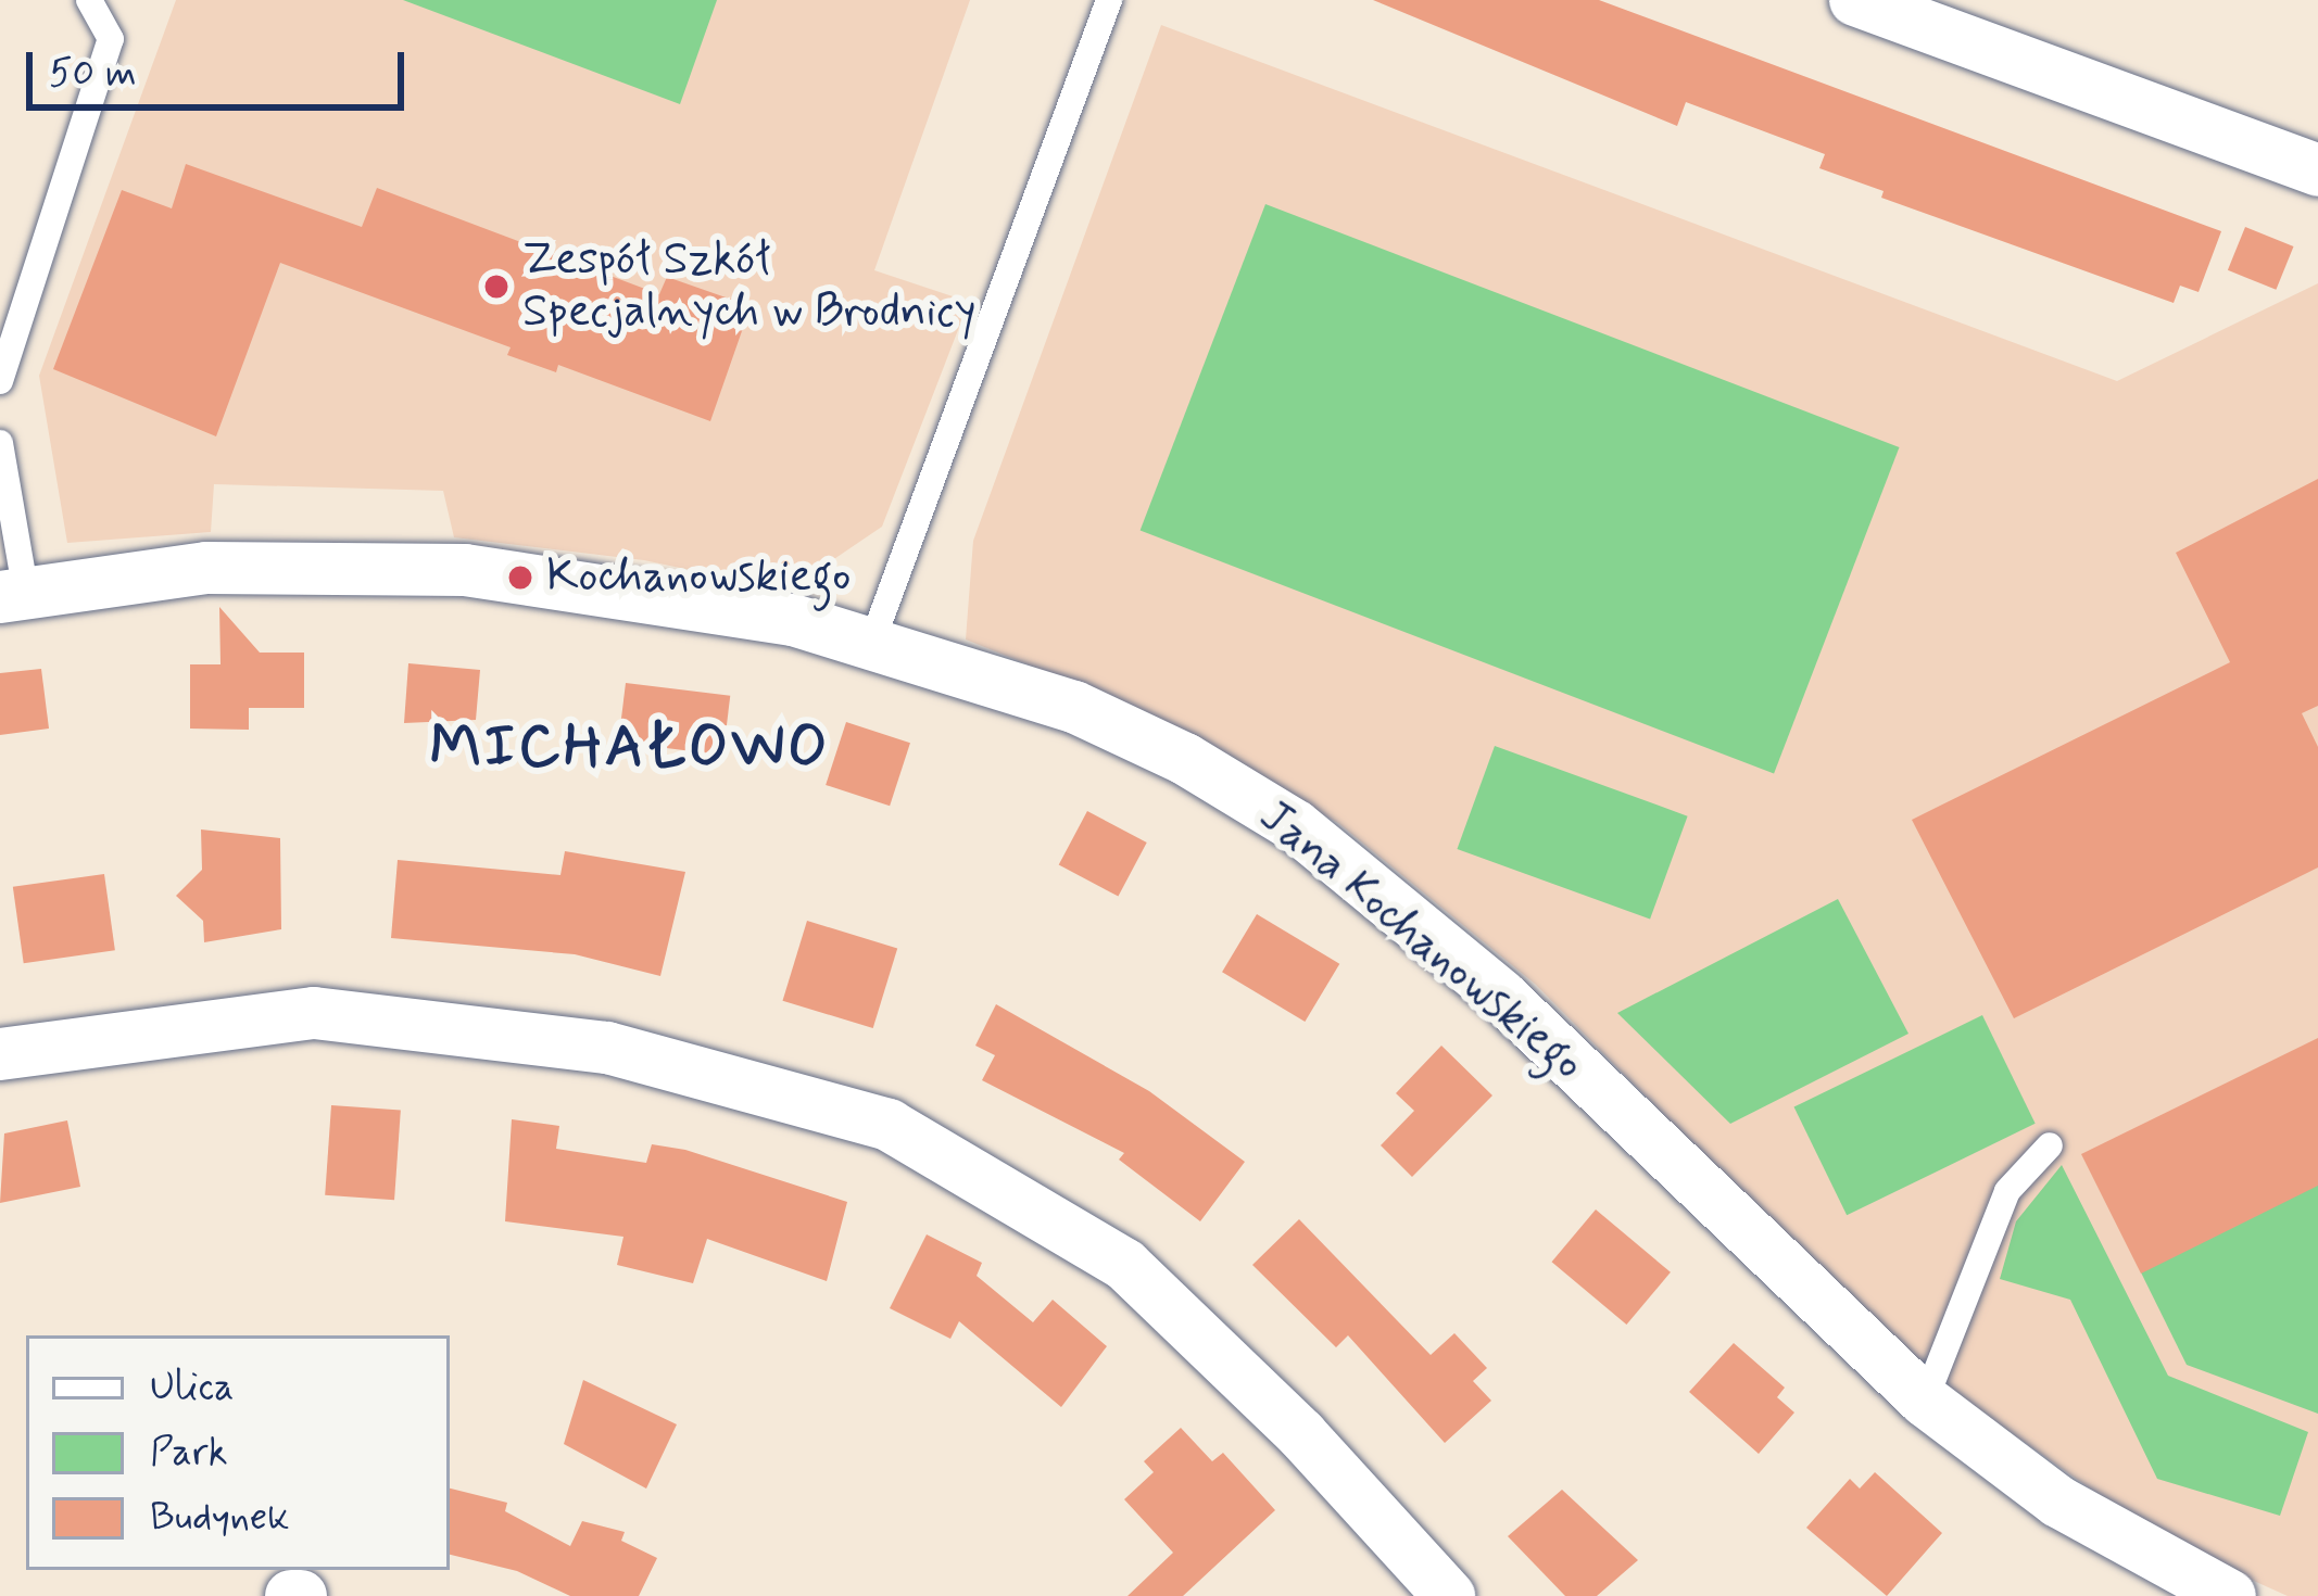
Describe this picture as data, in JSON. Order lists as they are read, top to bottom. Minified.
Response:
{"streets":{"street":["Jana Kochanowskiego"]},"districts":["MICHAŁOWO"],"places":["Zespół Szkół Specjalnych w Brodnicy","Kochanowskiego"],"legend":["Ulica","Park","Budynek"],"scale_bar":"50 m"}
